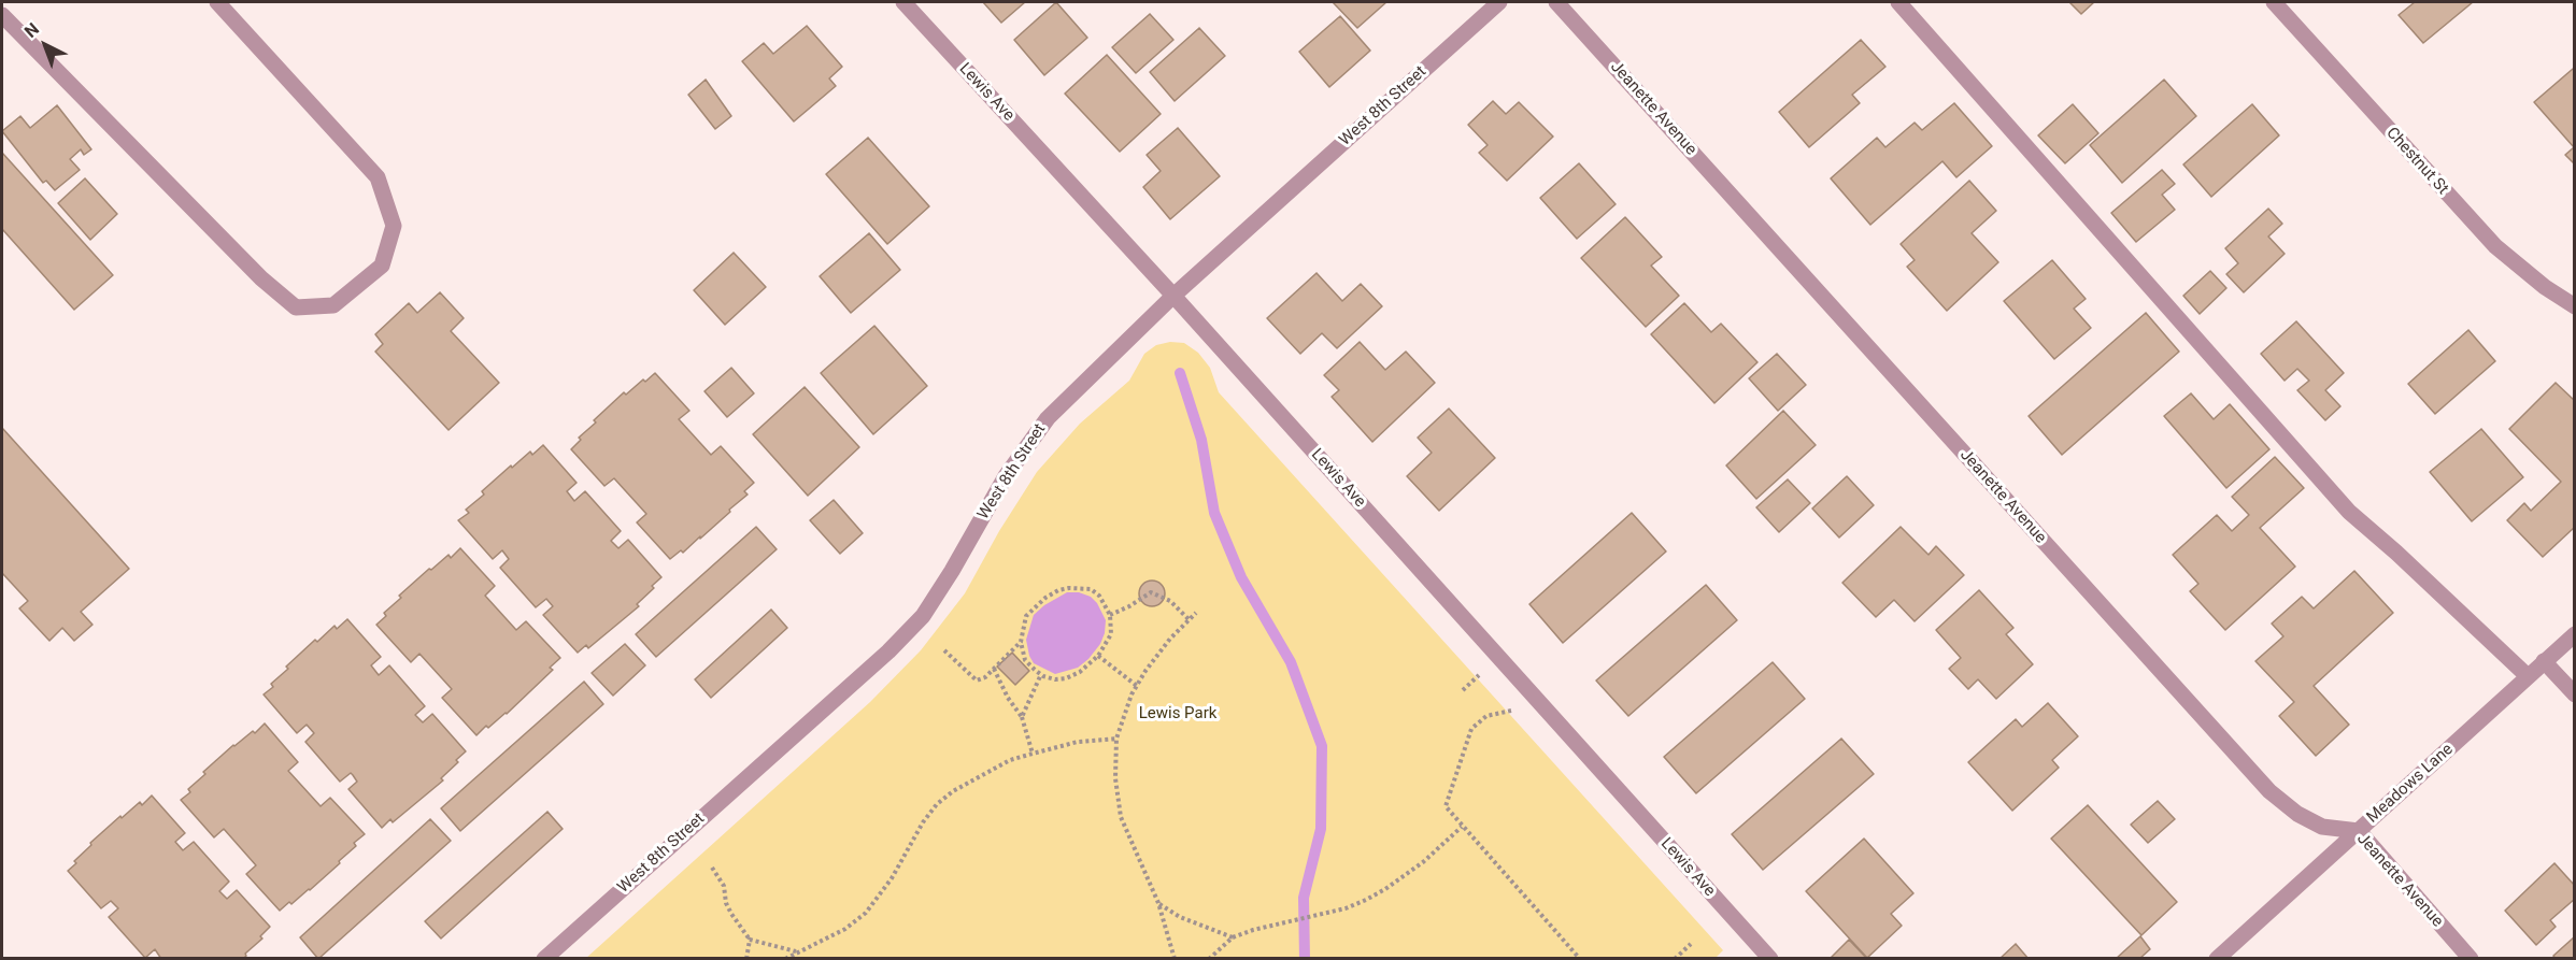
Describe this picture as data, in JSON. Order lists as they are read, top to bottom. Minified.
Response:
{"streets":{"street":["Lewis Ave","West 8th Street","Jeanette Avenue","Chestnut St","Meadows Lane"]},"crossings":[["Lewis Ave","West 8th Street"],["Jeanette Avenue","Meadows Lane"]],"parks":["Lewis Park"],"north":"top left"}
